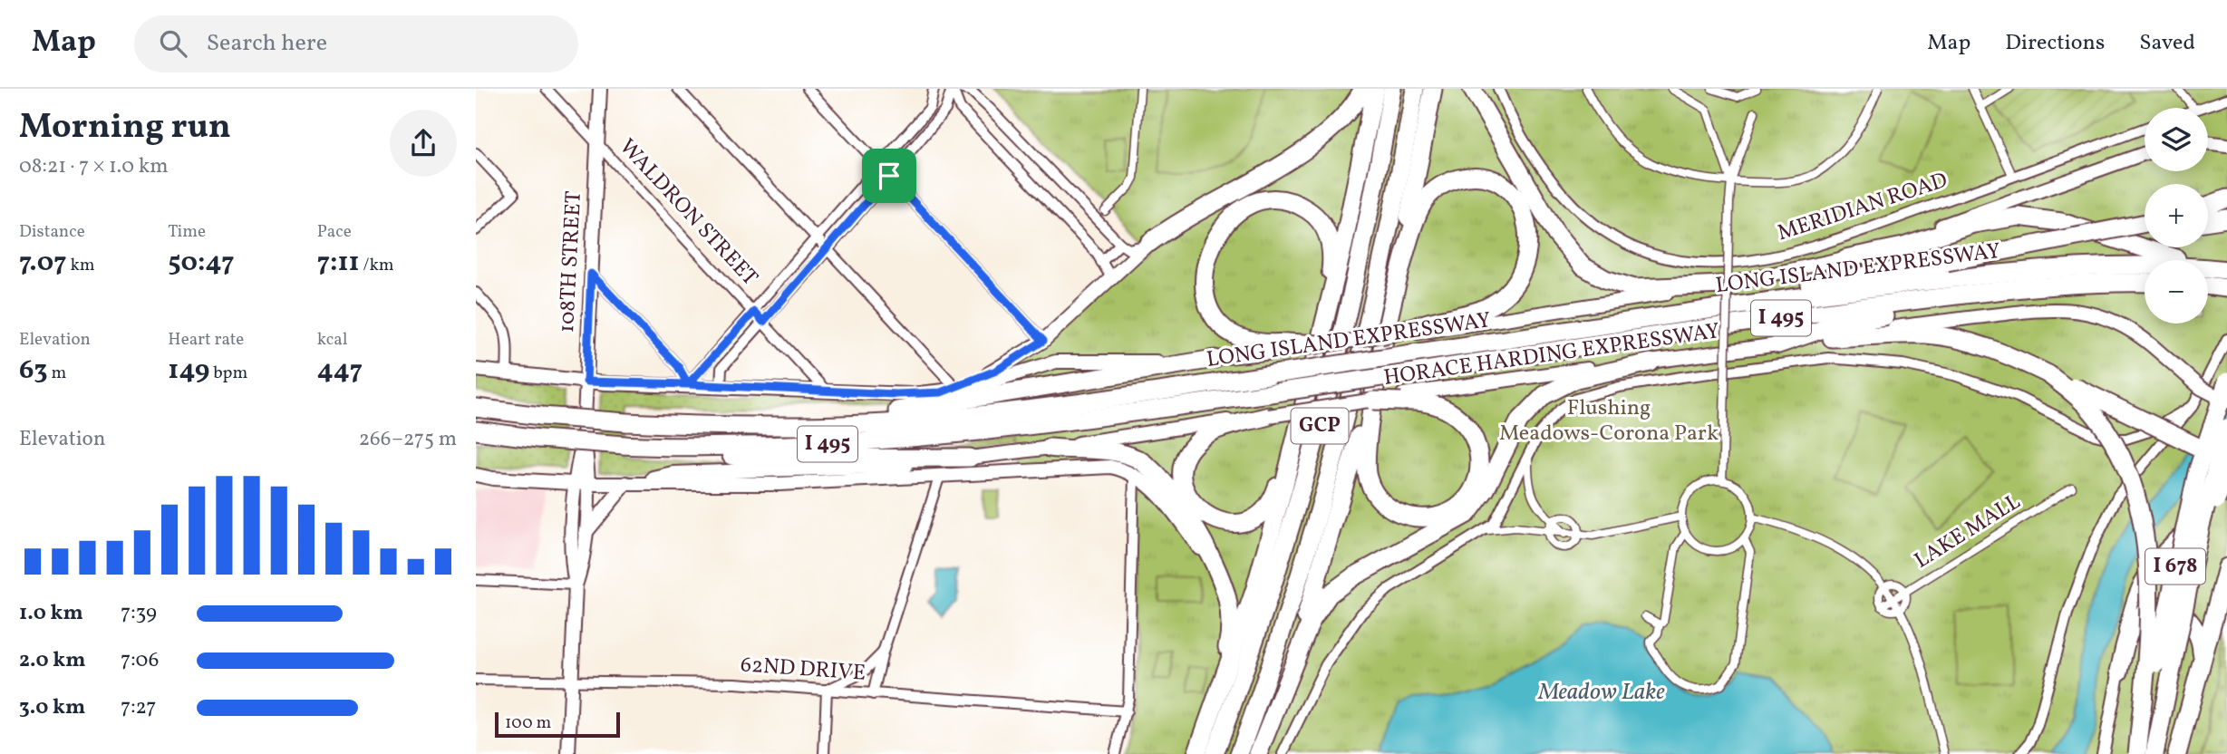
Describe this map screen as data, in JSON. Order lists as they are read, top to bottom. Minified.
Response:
{"streets":{"highway":["LONG ISLAND EXPRESSWAY","I 495","GCP","I 678"],"main road":["108TH STREET","HORACE HARDING EXPRESSWAY"],"street":["MERIDIAN ROAD","WALDRON STREET","LAKE MALL","62ND DRIVE"]},"crossings":[["WALDRON STREET","108TH STREET"],["108TH STREET","62ND DRIVE"]],"water":["Meadow Lake"],"parks":["Flushing Meadows-Corona Park"],"scale_bar":"100 m","page":{"header":"Map","search":"Search here","nav":["Map","Directions","Saved"],"heading":["Morning run","08:21 · 7 × 1.0 km"],"map_buttons":["+","−"],"stats":[["Distance","7.07 km"],["Time","50:47"],["Pace","7:11 /km"],["Elevation","63 m"],["Heart rate","149 bpm"],["kcal","447"]],"chart":["Elevation","266–275 m"],"list":[{"name":"1.0 km","note":"7:39"},{"name":"2.0 km","note":"7:06"},{"name":"3.0 km","note":"7:27"}],"scale":"100 m"}}
